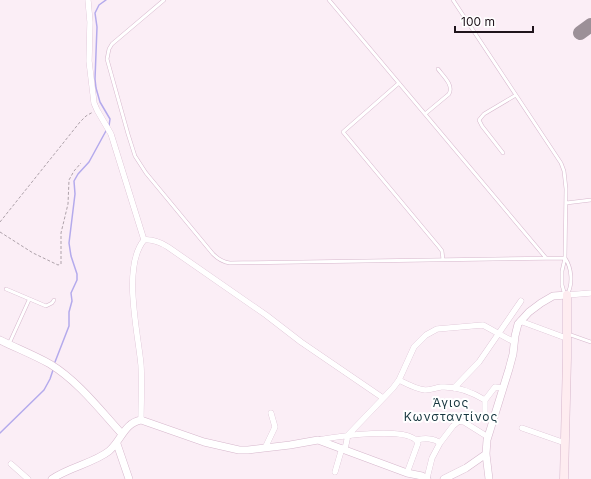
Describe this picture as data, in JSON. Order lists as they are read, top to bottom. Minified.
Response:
{"districts":["Άγιος Κωνσταντίνος"],"scale_bar":"100 m"}
